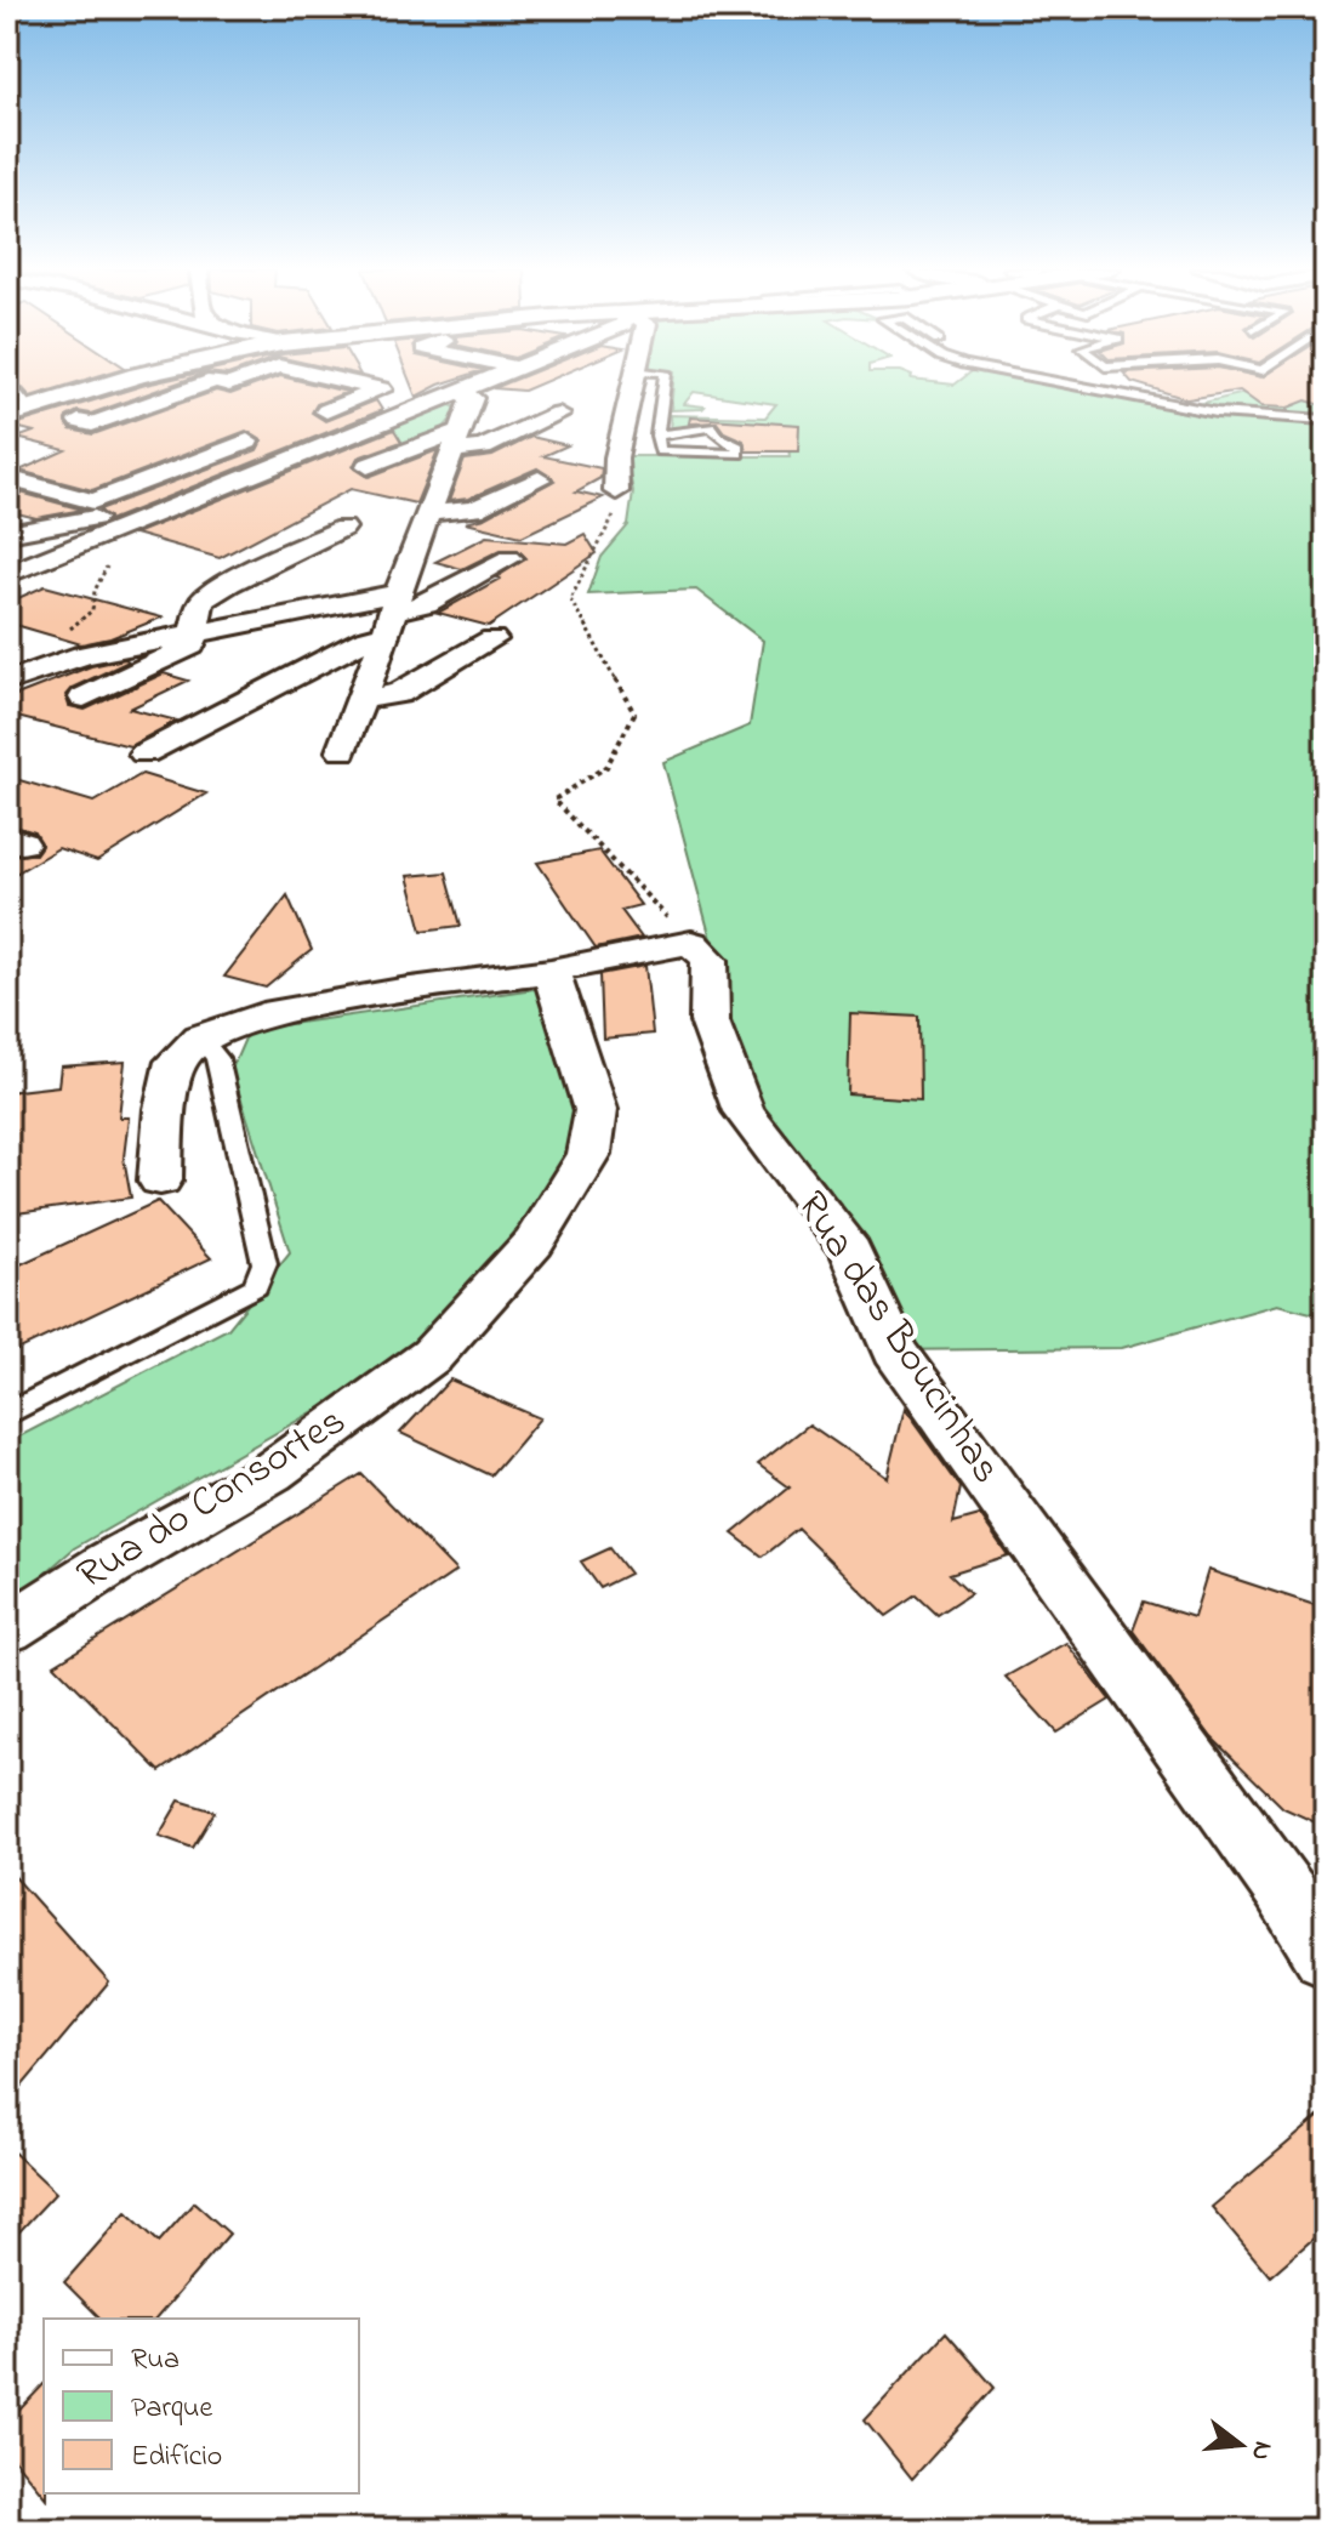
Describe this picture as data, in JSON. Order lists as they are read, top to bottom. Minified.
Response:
{"streets":{"street":["Rua das Boucinhas","Rua do Consortes"]},"legend":["Rua","Parque","Edifício"],"north":"right"}
